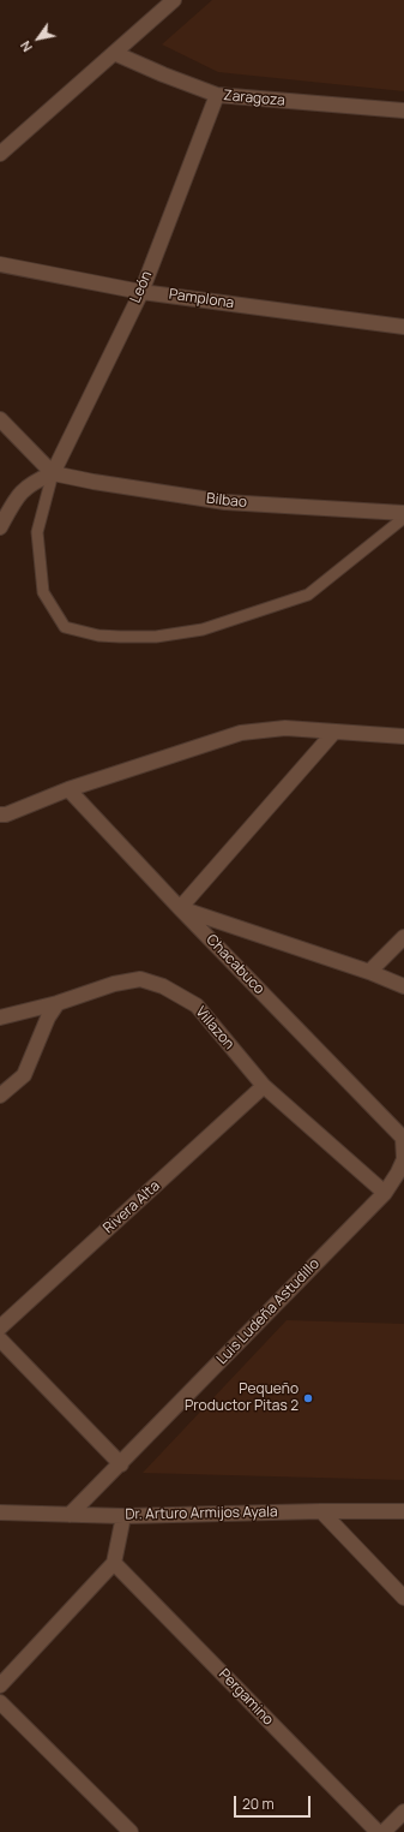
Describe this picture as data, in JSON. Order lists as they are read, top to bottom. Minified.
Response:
{"streets":{"street":["Zaragoza","León","Pamplona","Bilbao","Chacabuco","Villazon","Rivera Alta","Luis Ludeña Astudillo","Dr. Arturo Armijos Ayala","Pergamino"]},"crossings":[["Zaragoza","León"],["León","Pamplona"],["León","Bilbao"],["Chacabuco","Luis Ludeña Astudillo"],["Villazon","Rivera Alta"],["Villazon","Luis Ludeña Astudillo"],["Luis Ludeña Astudillo","Dr. Arturo Armijos Ayala"]],"places":["Pequeño Productor Pitas 2"],"scale_bar":"20 m","north":"bottom left"}
